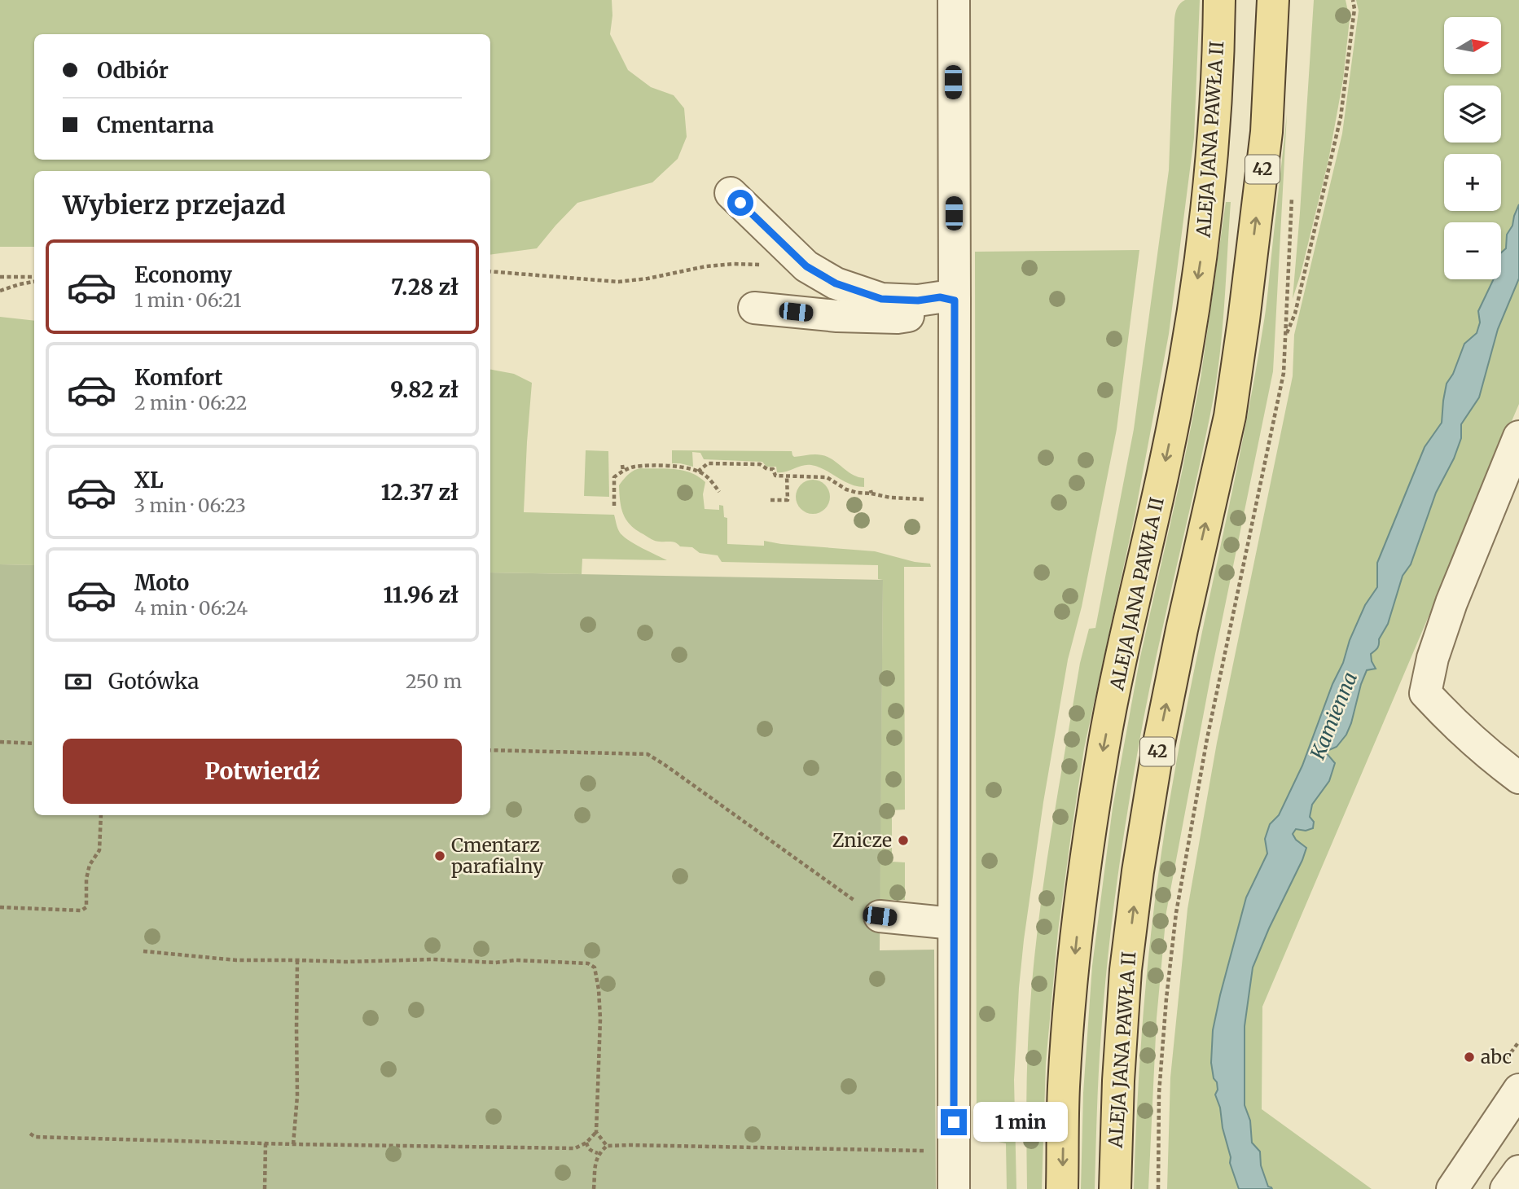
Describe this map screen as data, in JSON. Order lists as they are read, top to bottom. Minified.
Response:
{"streets":{"main road":["ALEJA JANA PAWŁA II","42"]},"water":["Kamienna"],"places":["Znicze","Cmentarz parafialny","abc"],"north":"right","page":{"map_buttons":["+","−"],"banner":["Odbiór","Cmentarna"],"heading":"Wybierz przejazd","list":[{"name":"Economy","note":"1 min · 06:21","value":"7.28 zł"},{"name":"Komfort","note":"2 min · 06:22","value":"9.82 zł"},{"name":"XL","note":"3 min · 06:23","value":"12.37 zł"},{"name":"Moto","note":"4 min · 06:24","value":"11.96 zł"}],"pay":["Gotówka","250 m"],"buttons":"Potwierdź","bubble":"1 min"}}
